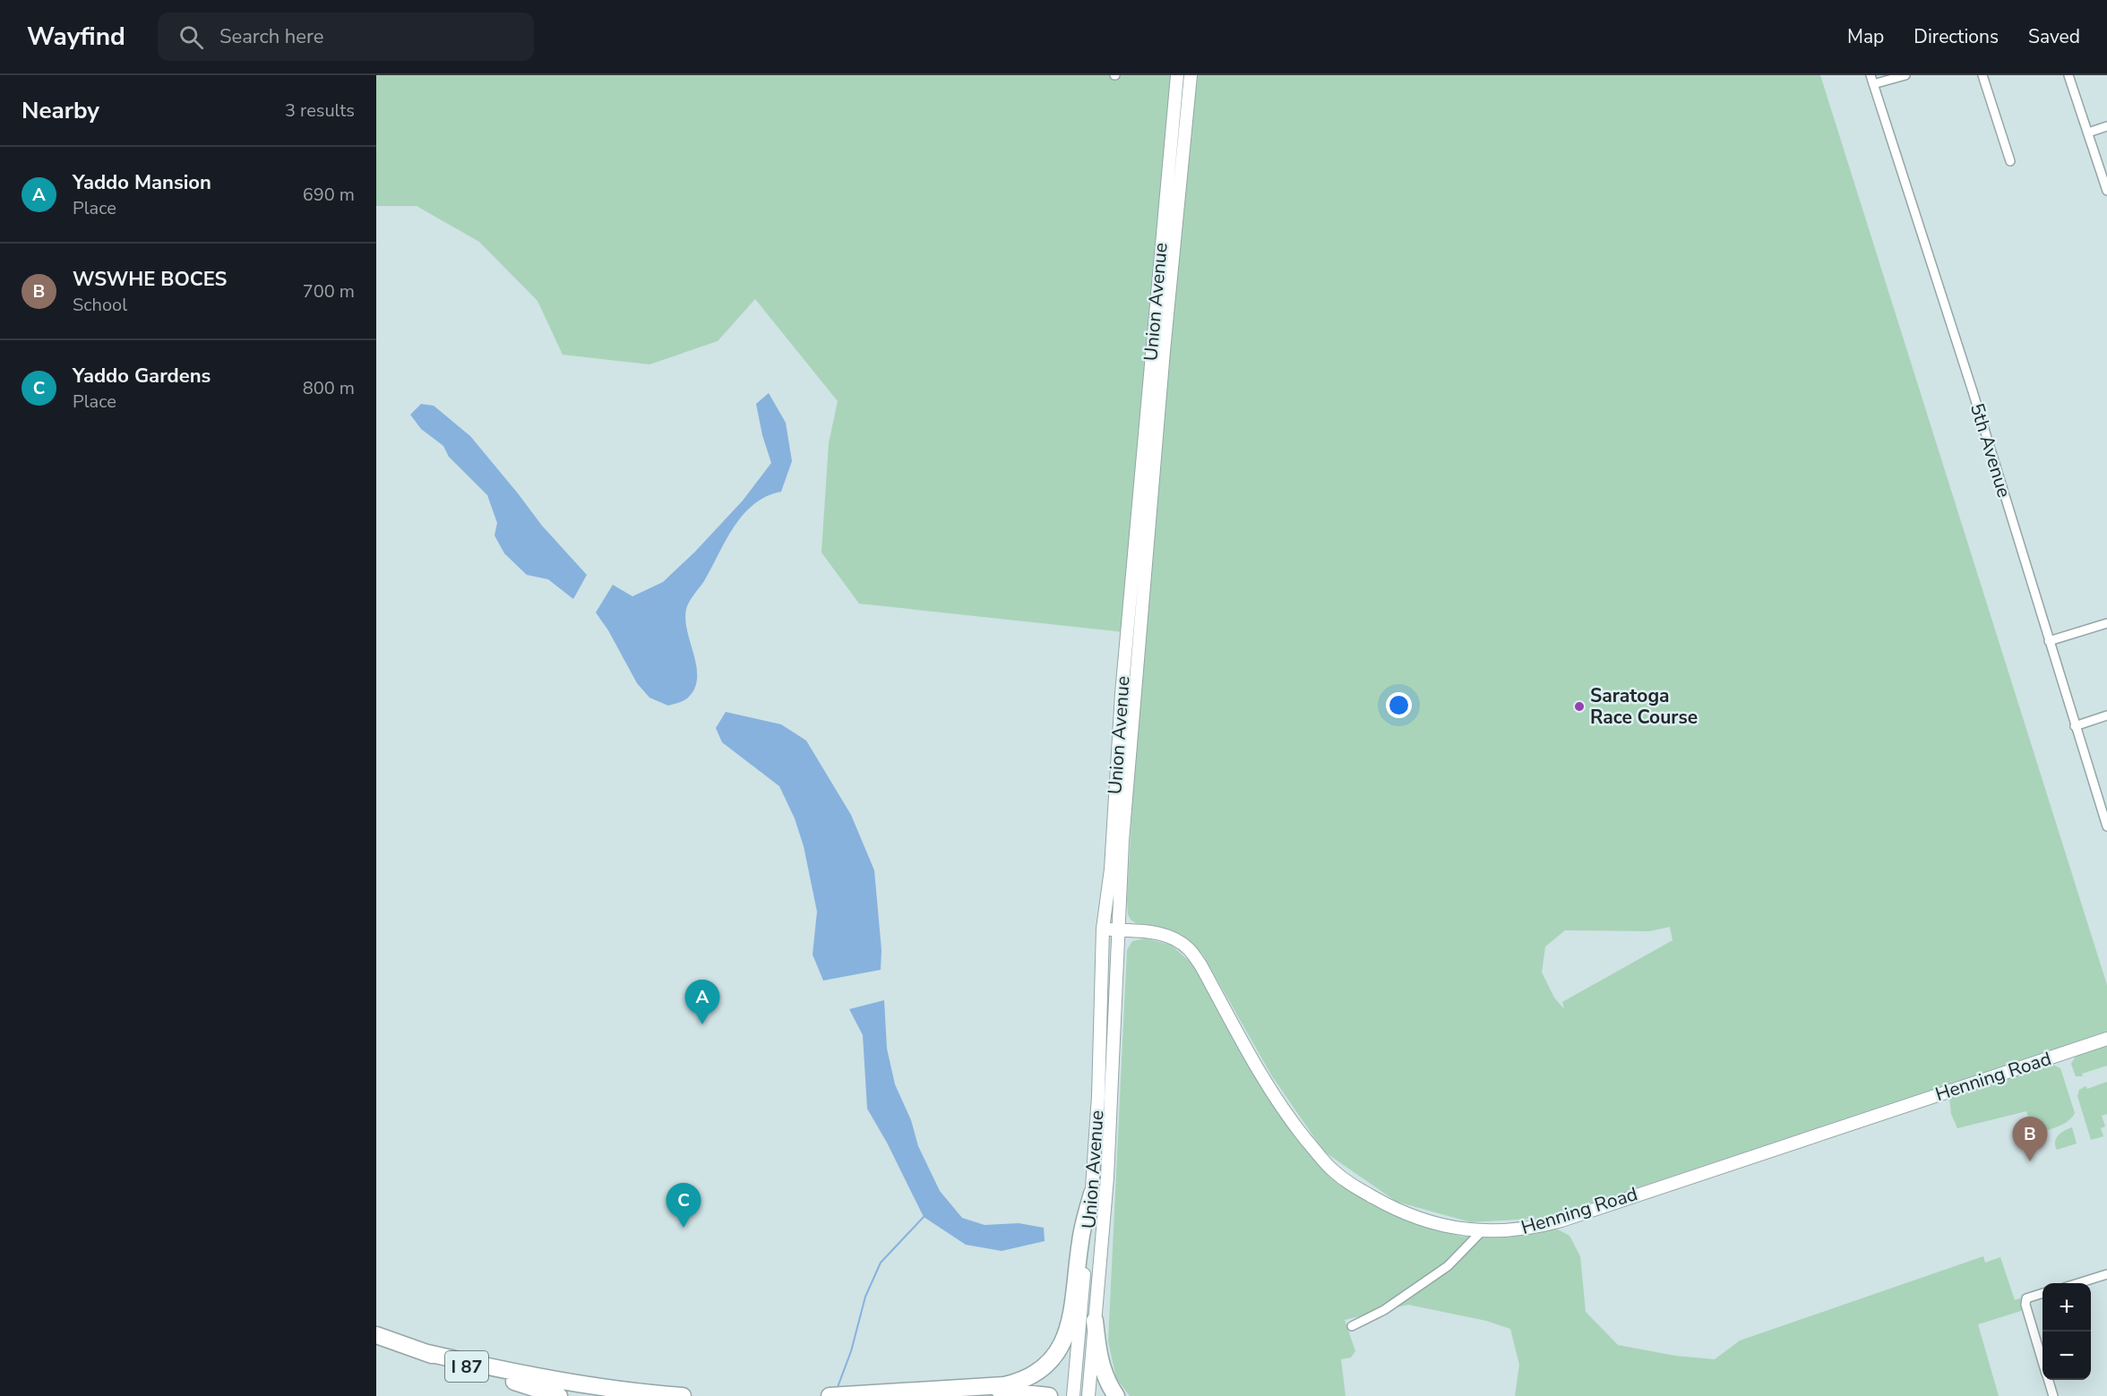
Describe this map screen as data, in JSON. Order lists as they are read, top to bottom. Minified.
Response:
{"streets":{"highway":["I 87"],"main road":["Union Avenue","Henning Road"],"street":["5th Avenue"]},"crossings":[["Union Avenue","Henning Road"]],"places":["Saratoga Race Course"],"page":{"header":"Wayfind","search":"Search here","nav":["Map","Directions","Saved"],"heading":["Nearby","3 results"],"list":[{"mark":"A","name":"Yaddo Mansion","note":"Place","value":"690 m"},{"mark":"B","name":"WSWHE BOCES","note":"School","value":"700 m"},{"mark":"C","name":"Yaddo Gardens","note":"Place","value":"800 m"}],"pins":["A","B","C"],"map_buttons":["+","−"]}}
